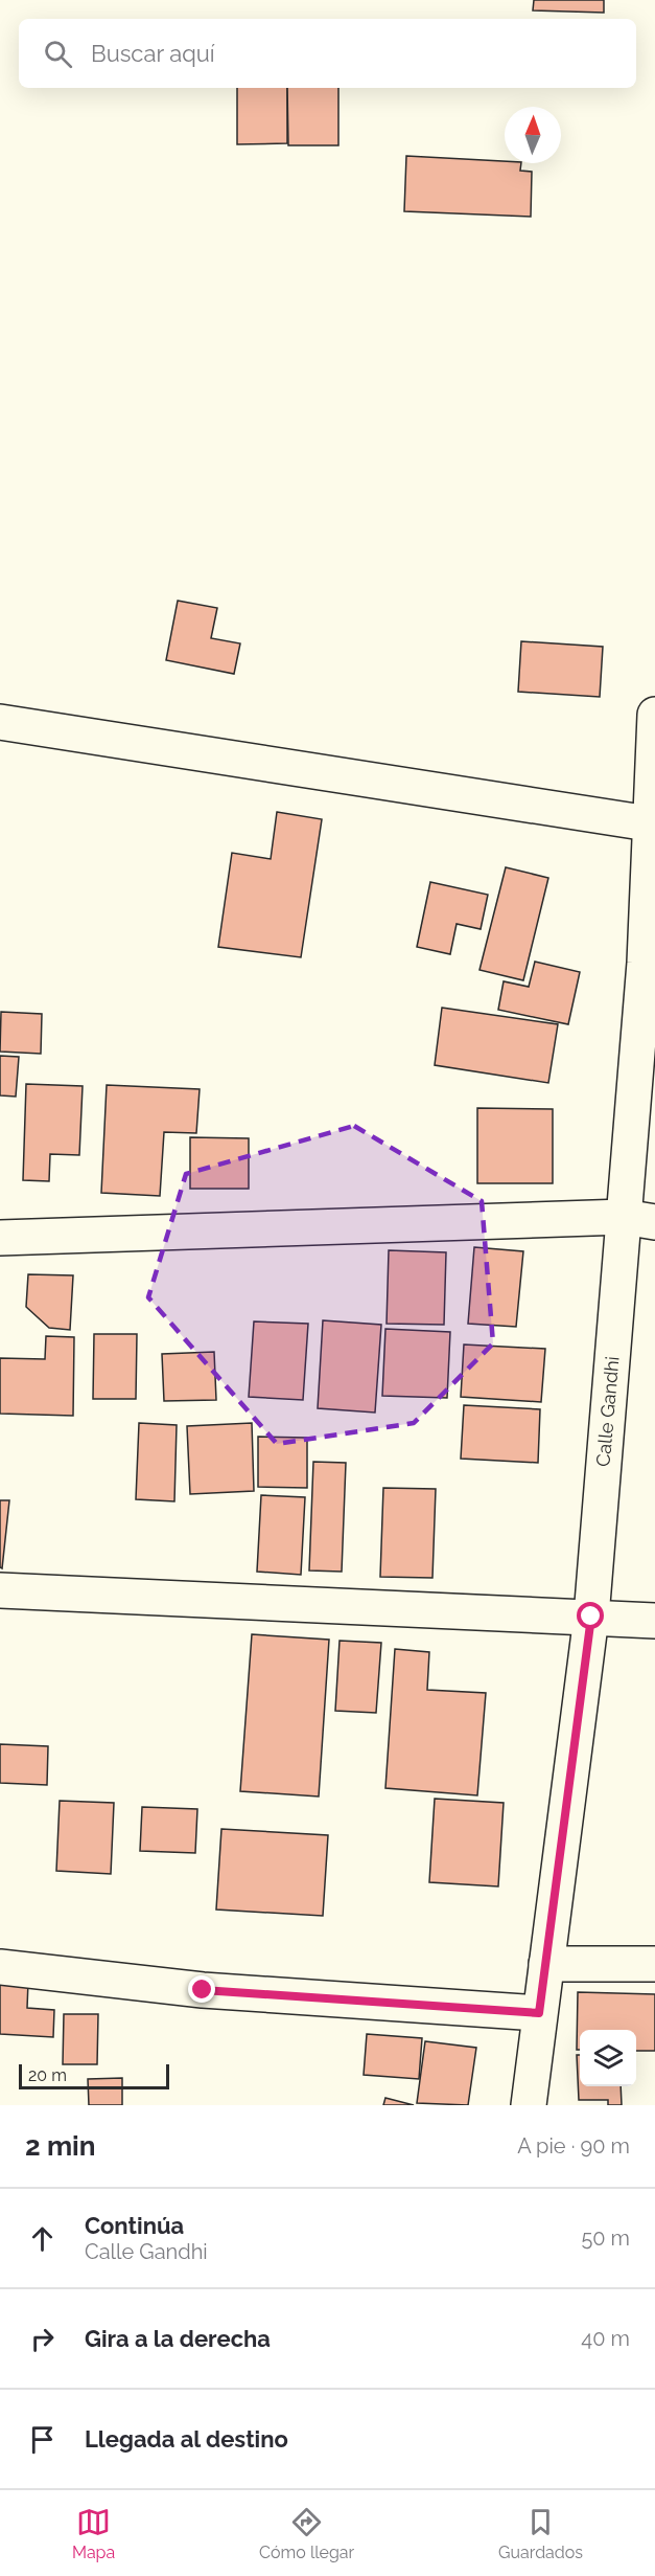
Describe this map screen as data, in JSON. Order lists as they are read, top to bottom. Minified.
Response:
{"streets":{"street":["Calle Gandhi"]},"scale_bar":"20 m","north":"top","page":{"search":"Buscar aquí","scale":"20 m","heading":["2 min","A pie · 90 m"],"list":[["Continúa","Calle Gandhi","50 m"],["Gira a la derecha","40 m"],"Llegada al destino"],"nav":["Mapa","Cómo llegar","Guardados"]}}
